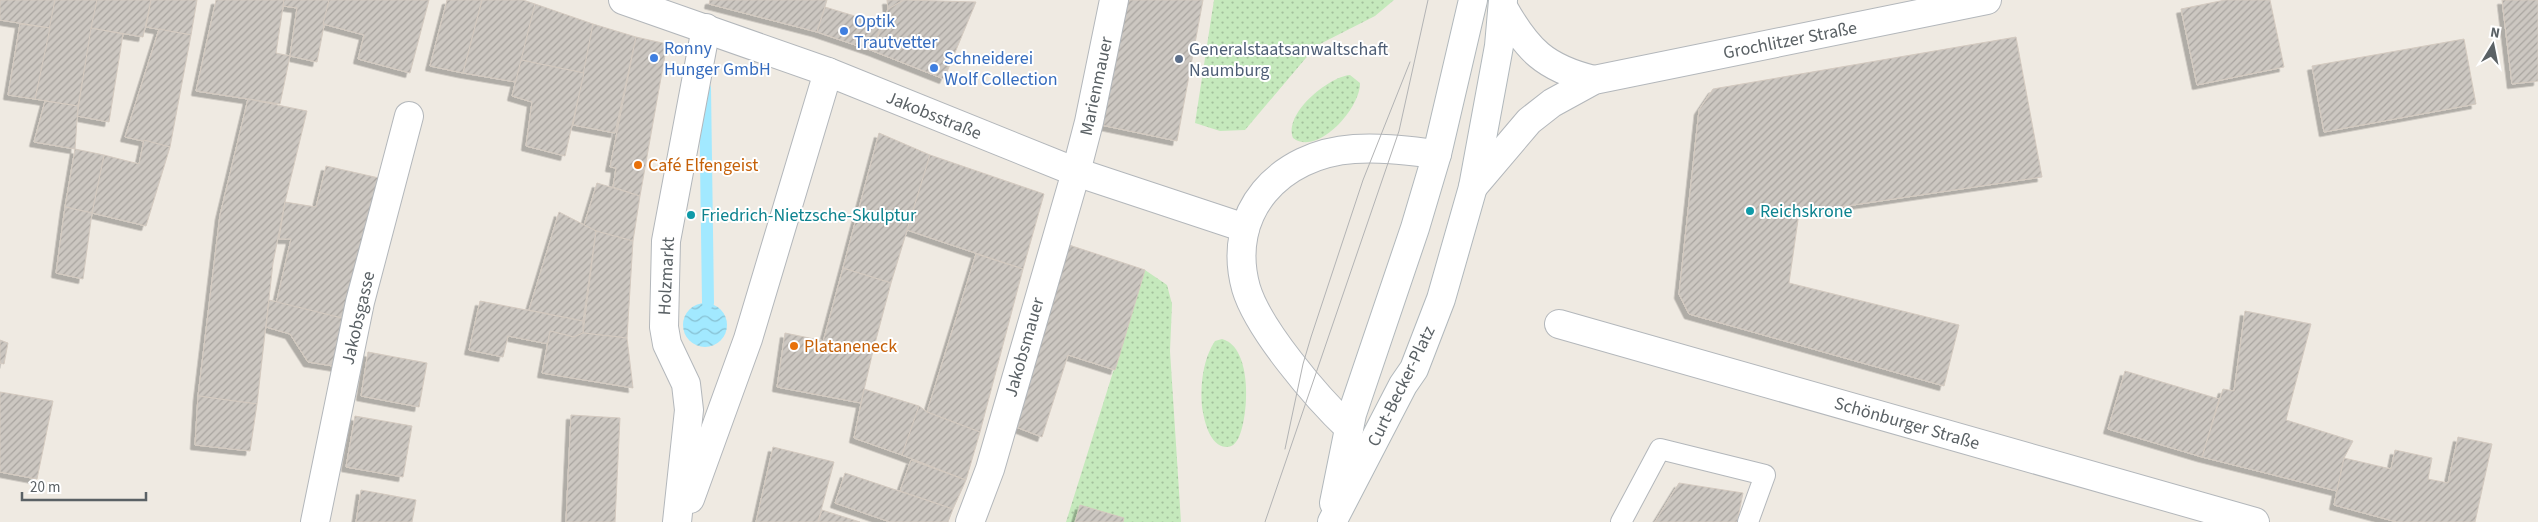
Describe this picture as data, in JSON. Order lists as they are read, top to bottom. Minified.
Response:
{"streets":{"street":["Grochlitzer Straße","Marienmauer","Jakobsstraße","Holzmarkt","Jakobsgasse","Jakobsmauer","Curt-Becker-Platz","Schönburger Straße"]},"crossings":[["Grochlitzer Straße","Curt-Becker-Platz"],["Marienmauer","Jakobsstraße"],["Marienmauer","Jakobsmauer"],["Jakobsstraße","Holzmarkt"],["Jakobsstraße","Jakobsmauer"],["Jakobsstraße","Curt-Becker-Platz"]],"places":["Optik Trautvetter","Ronny Hunger GmbH","Generalstaatsanwaltschaft Naumburg","Schneiderei Wolf Collection","Café Elfengeist","Reichskrone","Friedrich-Nietzsche-Skulptur","Plataneneck"],"scale_bar":"20 m","north":"top"}
